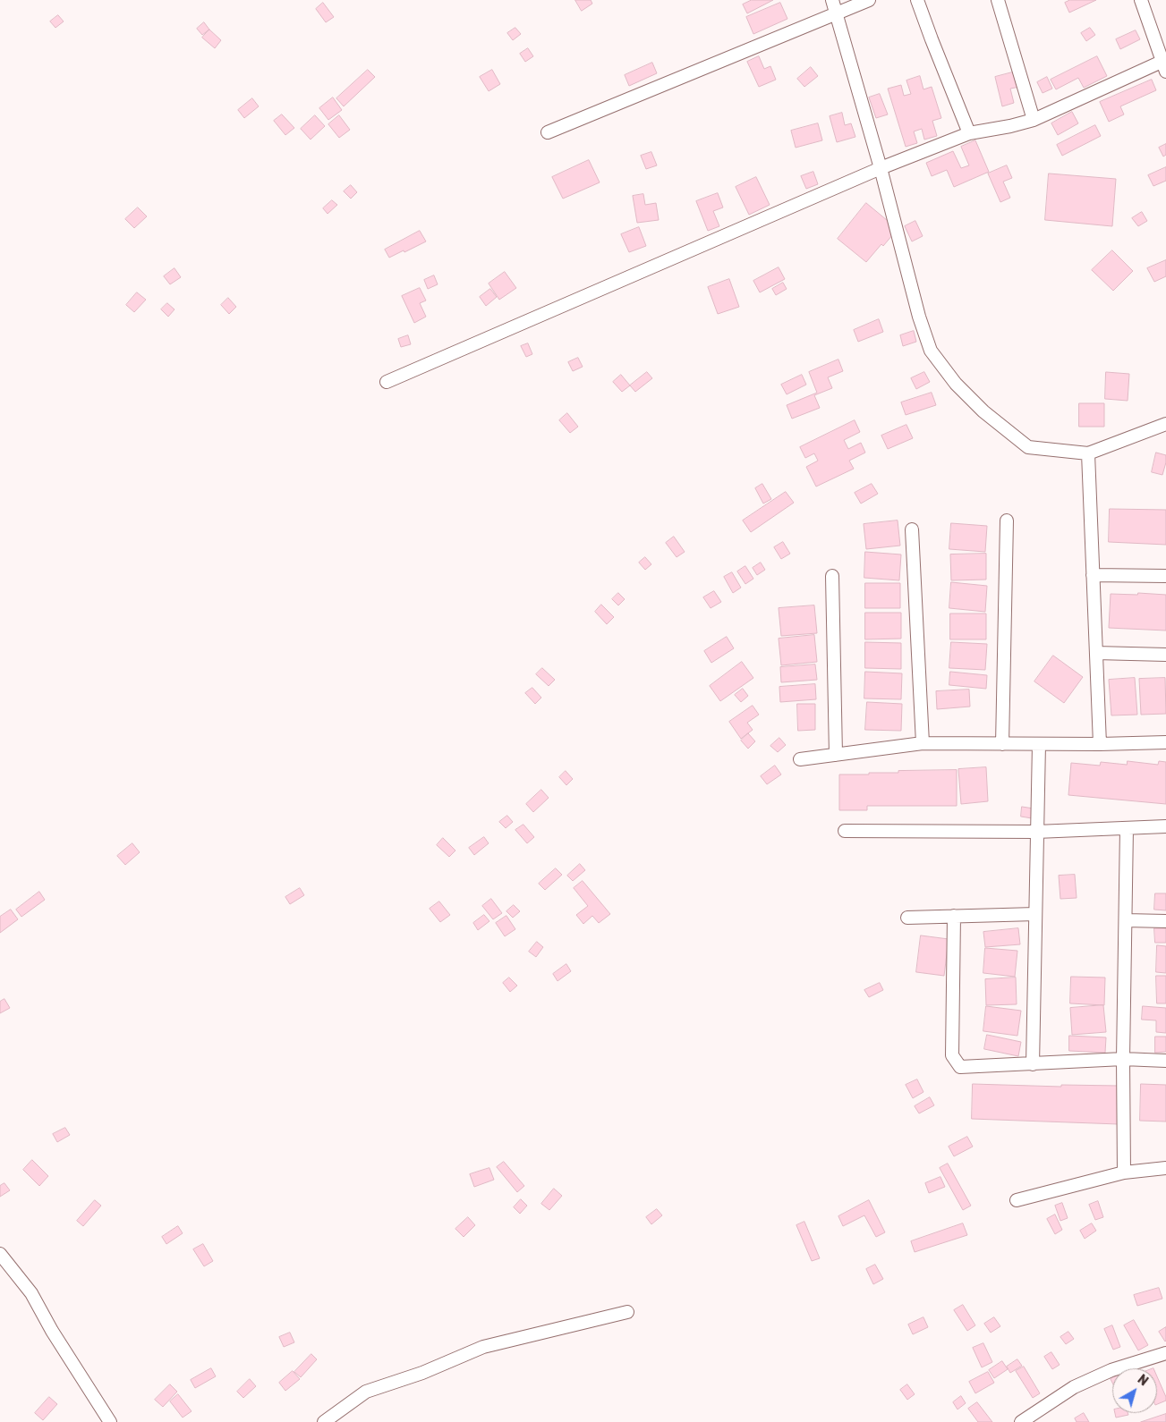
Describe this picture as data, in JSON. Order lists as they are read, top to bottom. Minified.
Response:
{"north":"top right"}
